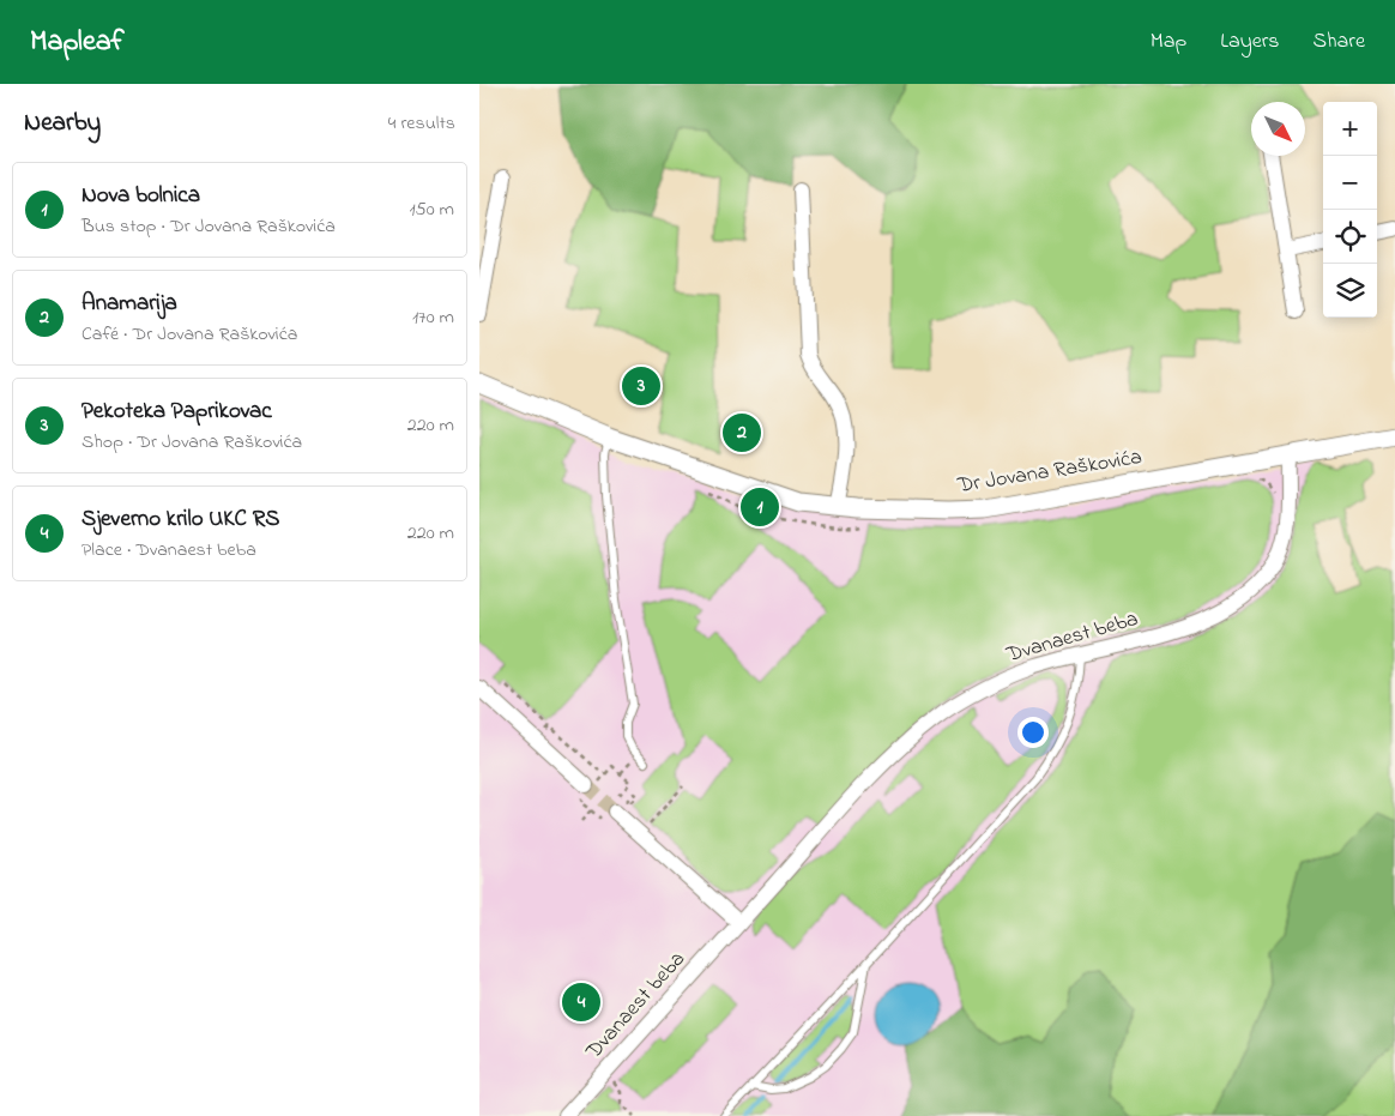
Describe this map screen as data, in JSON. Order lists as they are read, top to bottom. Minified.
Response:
{"streets":{"street":["Dr Jovana Raškovića","Dvanaest beba"]},"crossings":[["Dr Jovana Raškovića","Dvanaest beba"]],"north":"bottom right","page":{"header":"Mapleaf","nav":["Map","Layers","Share"],"heading":["Nearby","4 results"],"map_buttons":["+","−"],"list":[{"mark":"1","name":"Nova bolnica","note":"Bus stop · Dr Jovana Raškovića","value":"150 m"},{"mark":"2","name":"Anamarija","note":"Café · Dr Jovana Raškovića","value":"170 m"},{"mark":"3","name":"Pekoteka Paprikovac","note":"Shop · Dr Jovana Raškovića","value":"220 m"},{"mark":"4","name":"Sjeverno krilo UKC RS","note":"Place · Dvanaest beba","value":"220 m"}],"pins":["3","2","1","4"]}}
